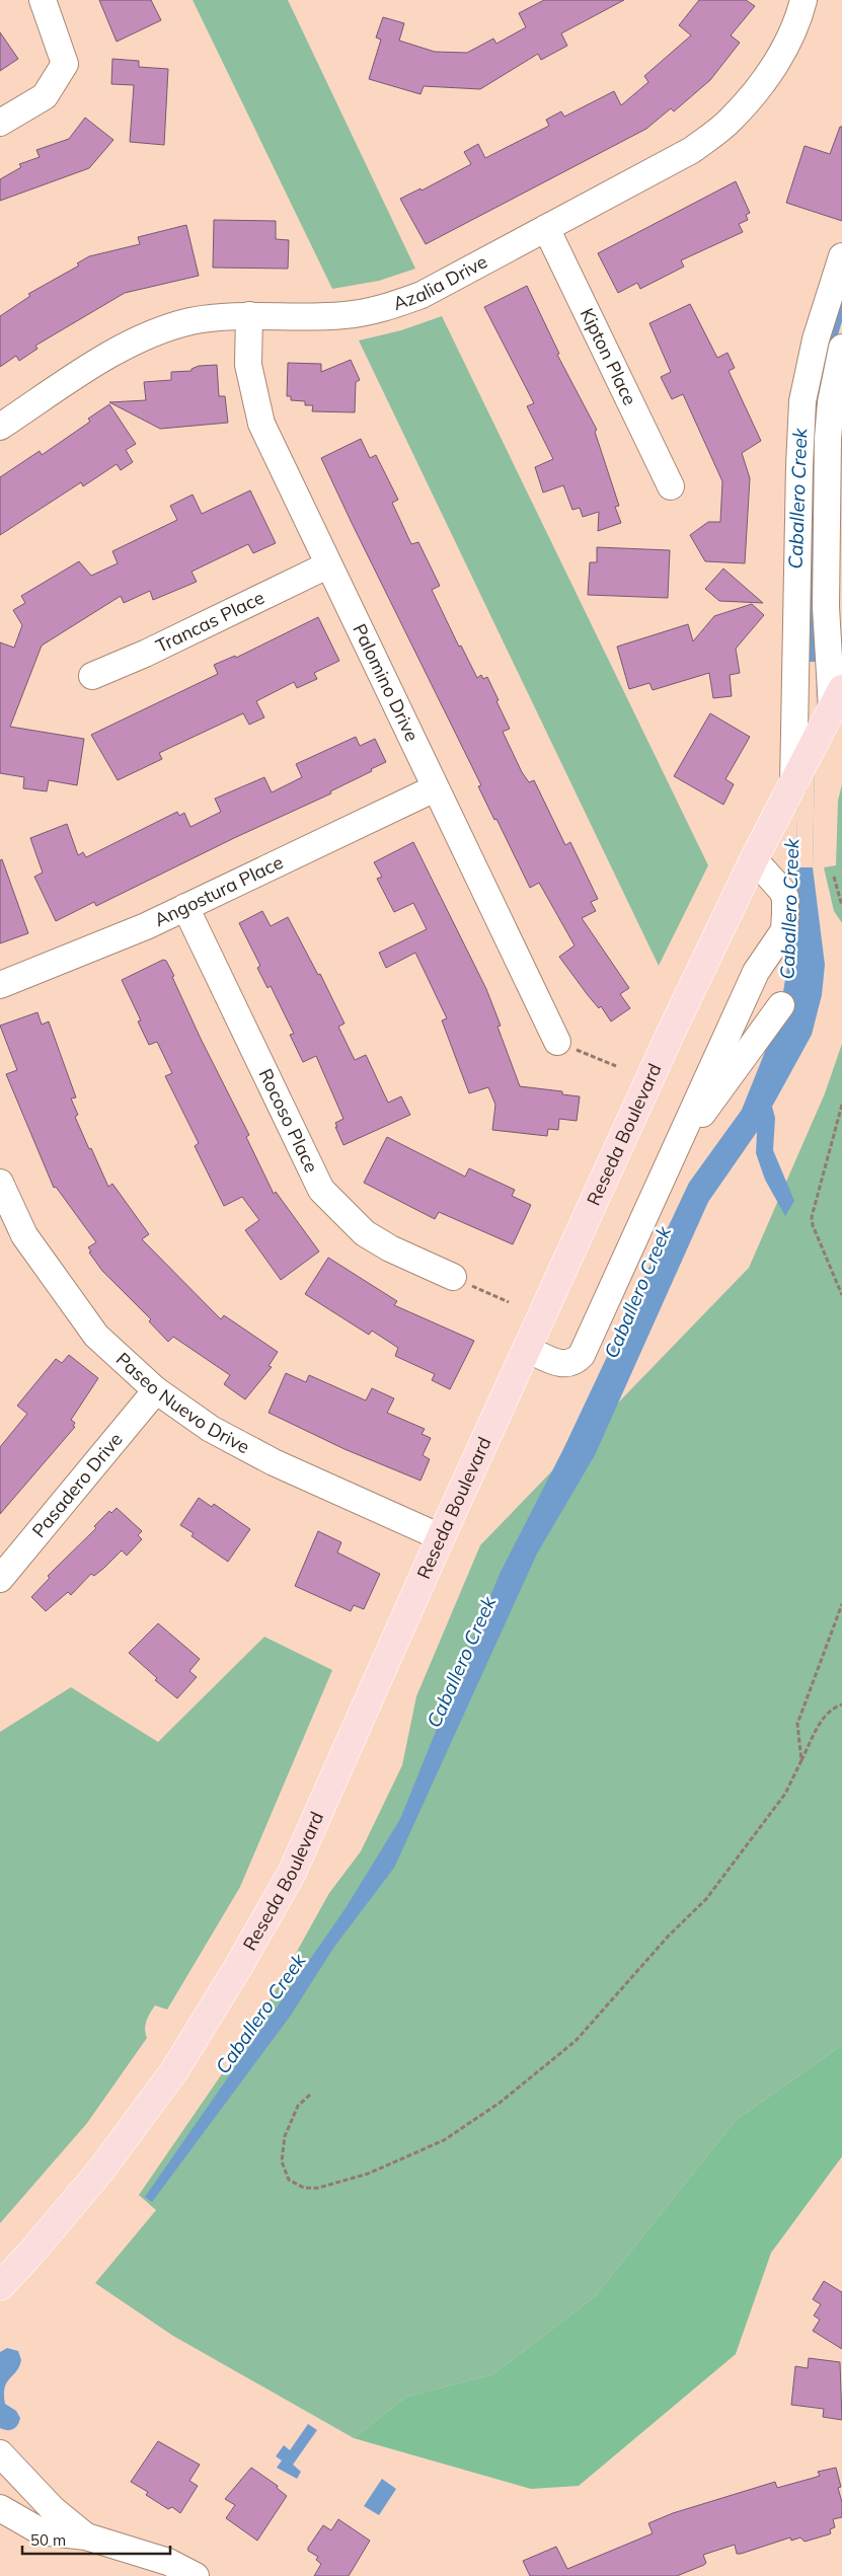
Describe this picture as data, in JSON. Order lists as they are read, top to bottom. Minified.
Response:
{"streets":{"main road":["Reseda Boulevard"],"street":["Azalia Drive","Kipton Place","Trancas Place","Palomino Drive","Angostura Place","Rocoso Place","Paseo Nuevo Drive","Pasadero Drive"]},"crossings":[["Azalia Drive","Kipton Place"],["Azalia Drive","Palomino Drive"],["Trancas Place","Palomino Drive"],["Palomino Drive","Angostura Place"],["Angostura Place","Rocoso Place"],["Reseda Boulevard","Paseo Nuevo Drive"],["Paseo Nuevo Drive","Pasadero Drive"]],"water":["Caballero Creek"],"scale_bar":"50 m"}
